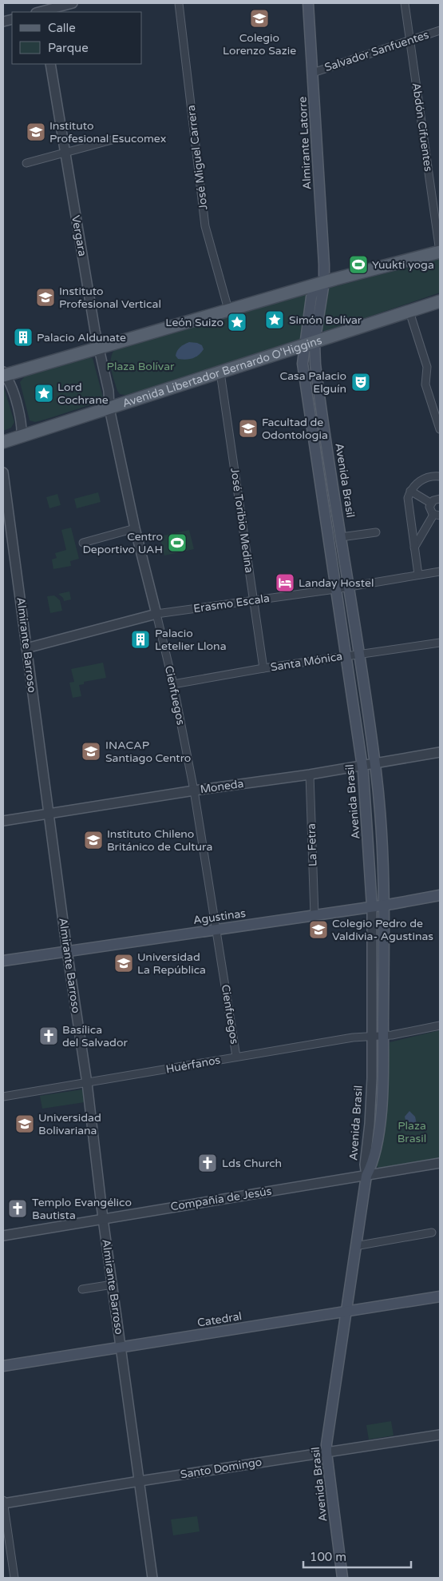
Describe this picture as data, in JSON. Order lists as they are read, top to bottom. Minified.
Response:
{"streets":{"main road":["Almirante Latorre","Avenida Libertador Bernardo O'Higgins","Avenida Brasil","Agustinas","Catedral"],"street":["Salvador Sanfuentes","Abdón Cifuentes","José Miguel Carrera","Vergara","José Toribio Medina","Erasmo Escala","Almirante Barroso","Santa Mónica","Cienfuegos","Moneda","La Fetra","Huérfanos","Compañía de Jesús","Santo Domingo"]},"crossings":[["Salvador Sanfuentes","Abdón Cifuentes"],["Salvador Sanfuentes","Almirante Latorre"],["Almirante Latorre","Avenida Brasil"],["Vergara","Avenida Libertador Bernardo O'Higgins"],["Vergara","Cienfuegos"],["Avenida Libertador Bernardo O'Higgins","Avenida Brasil"],["Avenida Libertador Bernardo O'Higgins","José Toribio Medina"],["Avenida Libertador Bernardo O'Higgins","Cienfuegos"],["Avenida Brasil","Erasmo Escala"],["Avenida Brasil","Santa Mónica"],["Avenida Brasil","Moneda"],["Avenida Brasil","Agustinas"],["Avenida Brasil","Huérfanos"],["Avenida Brasil","Compañía de Jesús"],["Avenida Brasil","Catedral"],["Avenida Brasil","Santo Domingo"],["José Toribio Medina","Erasmo Escala"],["José Toribio Medina","Santa Mónica"],["Erasmo Escala","Almirante Barroso"],["Erasmo Escala","Cienfuegos"],["Almirante Barroso","Moneda"],["Almirante Barroso","Agustinas"],["Almirante Barroso","Huérfanos"],["Almirante Barroso","Compañía de Jesús"],["Almirante Barroso","Catedral"],["Almirante Barroso","Santo Domingo"],["Santa Mónica","Cienfuegos"],["Cienfuegos","Moneda"],["Cienfuegos","Agustinas"],["Cienfuegos","Huérfanos"],["Moneda","La Fetra"],["La Fetra","Agustinas"]],"parks":["Plaza Bolívar","Plaza Brasil"],"places":{"school or university":["Colegio Lorenzo Sazie","Instituto Profesional Esucomex","Instituto Profesional Vertical","Facultad de Odontologia","INACAP Santiago Centro","Instituto Chileno Británico de Cultura","Colegio Pedro de Valdivia- Agustinas","Universidad La República","Universidad Bolivariana"],"sports":["Yuukti yoga","Centro Deportivo UAH"],"place":["Simón Bolívar","León Suizo","Lord Cochrane"],"building":["Palacio Aldunate","Palacio Letelier Llona"],"theatre":["Casa Palacio Elguín"],"hotel":["Landay Hostel"],"church":["Basílica del Salvador","Lds Church","Templo Evangélico Bautista"]},"legend":["Calle","Parque"],"scale_bar":"100 m"}
